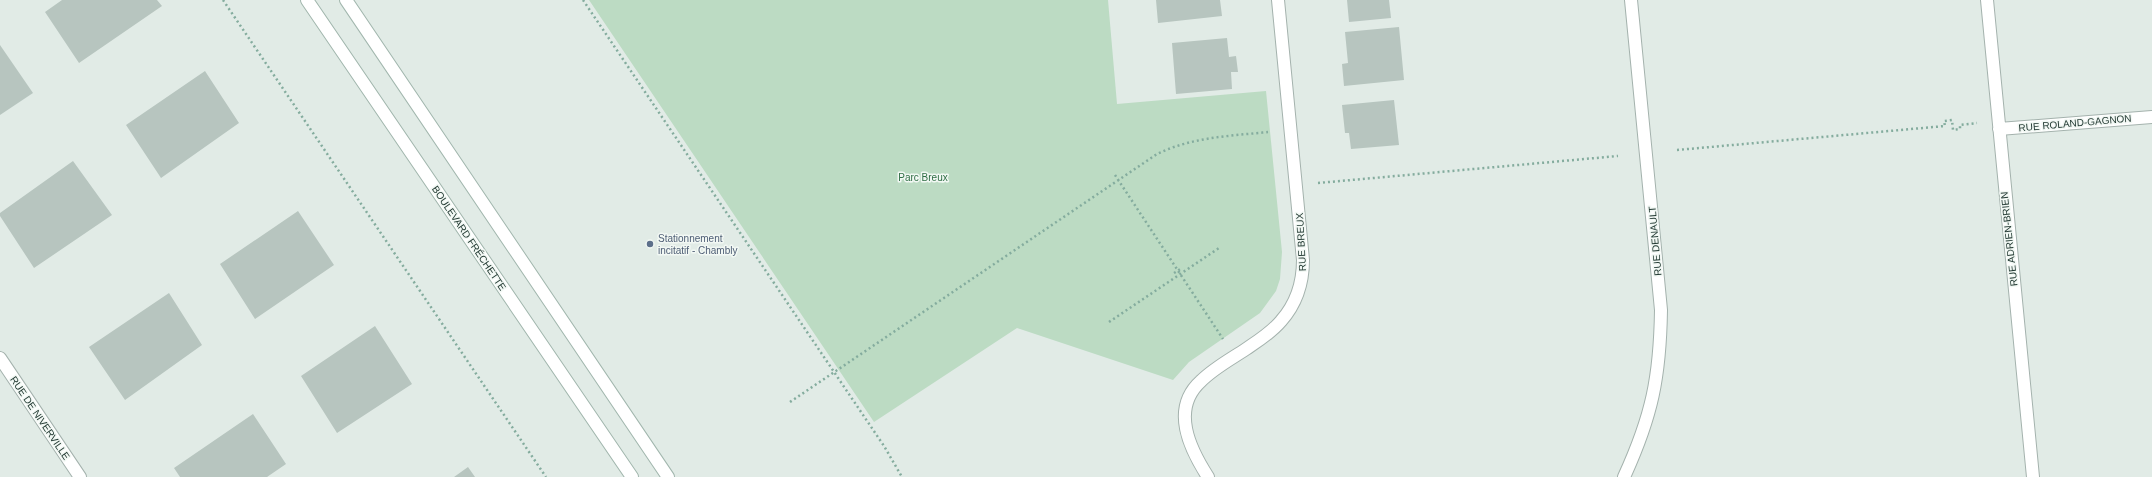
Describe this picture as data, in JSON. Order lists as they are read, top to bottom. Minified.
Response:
{"streets":{"street":["RUE ROLAND-GAGNON","BOULEVARD FRÉCHETTE","RUE ADRIEN-BRIEN","RUE DENAULT","RUE BREUX","RUE DE NIVERVILLE"]},"crossings":[["RUE ROLAND-GAGNON","RUE ADRIEN-BRIEN"]],"parks":["Parc Breux"],"places":["Stationnement incitatif - Chambly"]}
